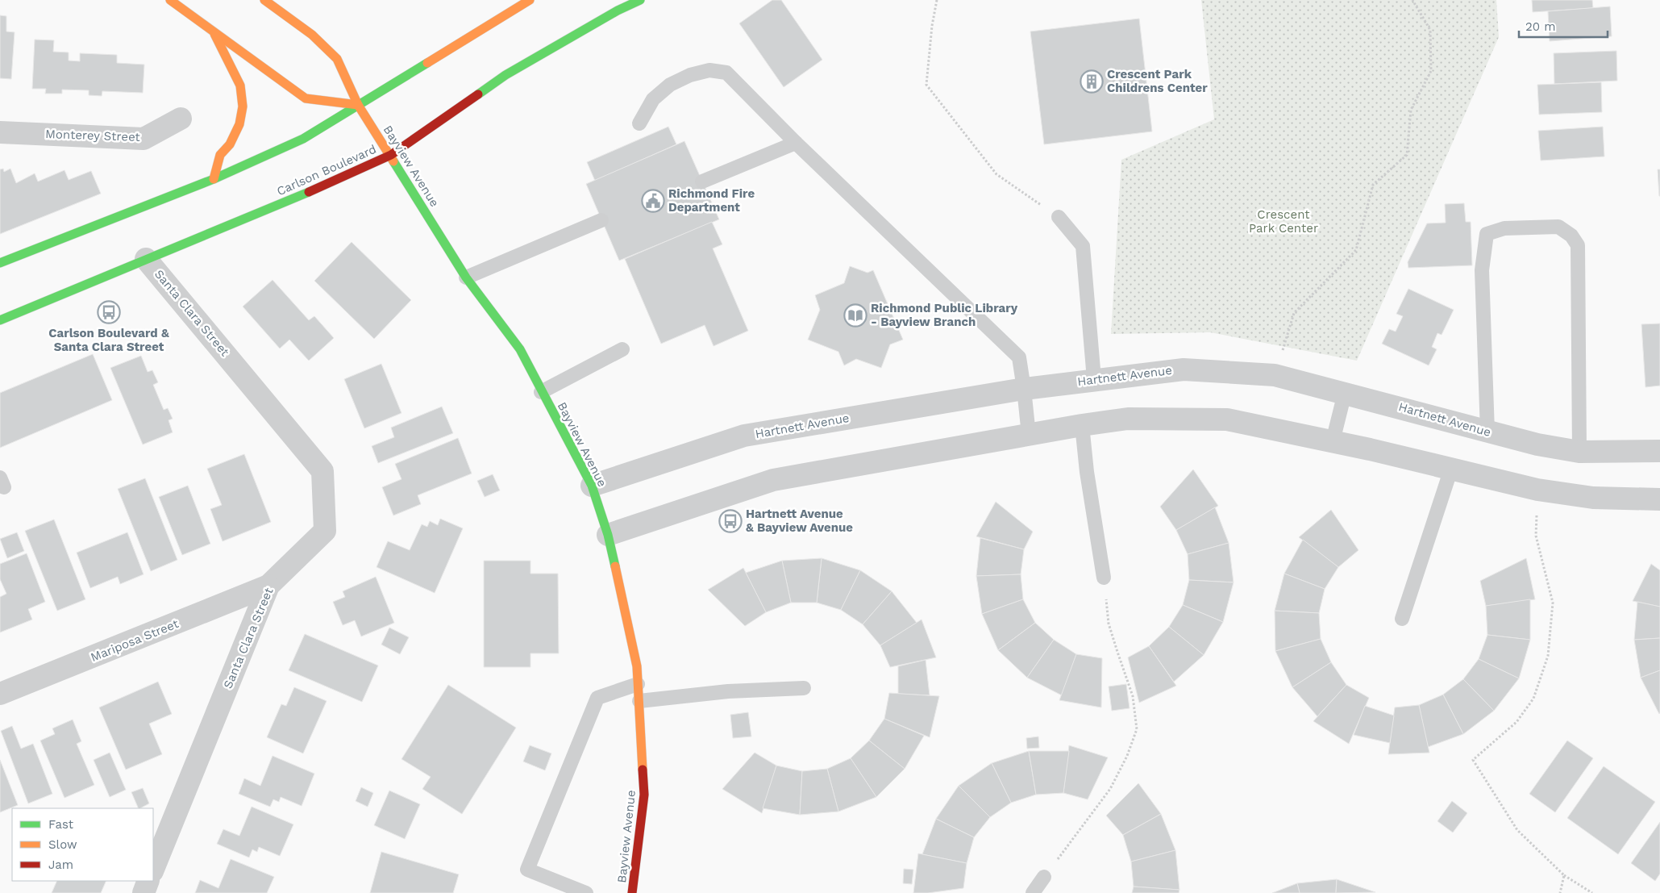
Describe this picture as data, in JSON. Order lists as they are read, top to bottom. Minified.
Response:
{"streets":{"street":["Monterey Street","Bayview Avenue","Carlson Boulevard","Santa Clara Street","Hartnett Avenue","Mariposa Street"]},"crossings":[["Bayview Avenue","Carlson Boulevard"],["Bayview Avenue","Hartnett Avenue"],["Carlson Boulevard","Santa Clara Street"],["Santa Clara Street","Mariposa Street"]],"parks":["Crescent Park Center"],"places":{"building":["Crescent Park Childrens Center"],"public building":["Richmond Fire Department"],"bus stop":["Carlson Boulevard & Santa Clara Street","Hartnett Avenue & Bayview Avenue"],"library":["Richmond Public Library - Bayview Branch"]},"legend":["Fast","Slow","Jam"],"scale_bar":"20 m"}
